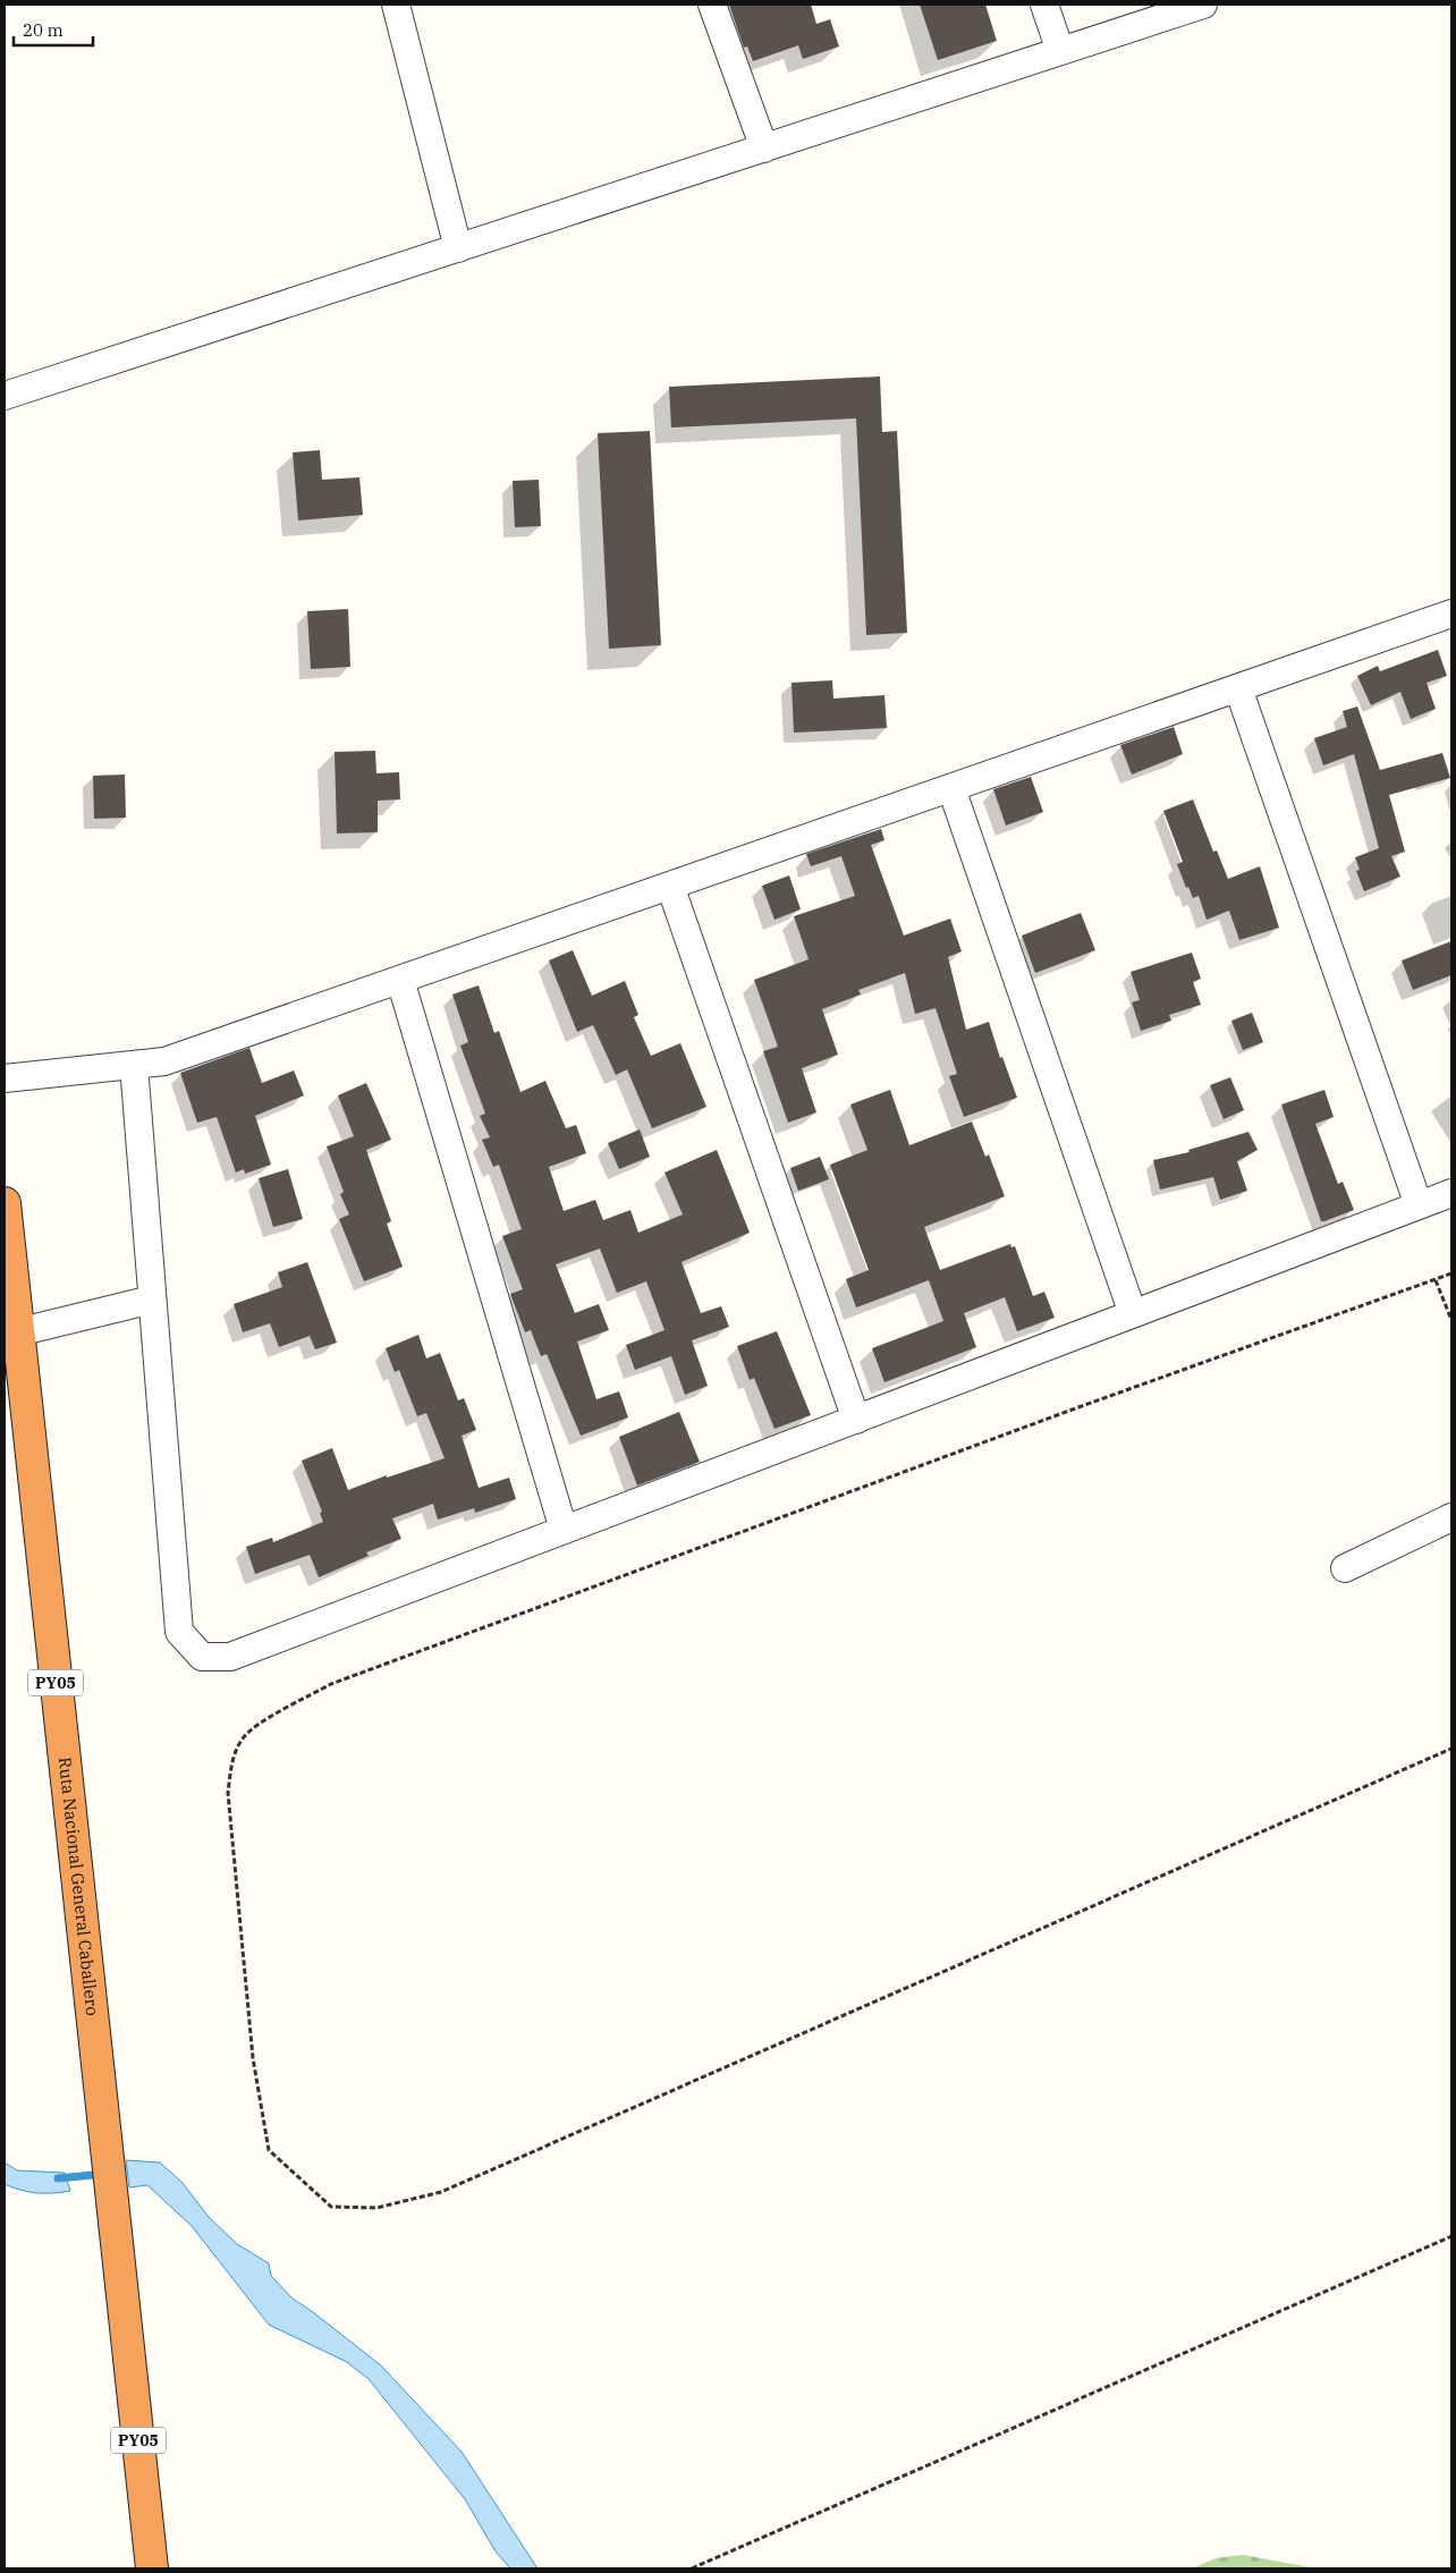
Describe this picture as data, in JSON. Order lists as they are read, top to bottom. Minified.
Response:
{"streets":{"highway":["PY05","Ruta Nacional General Caballero"]},"scale_bar":"20 m"}
